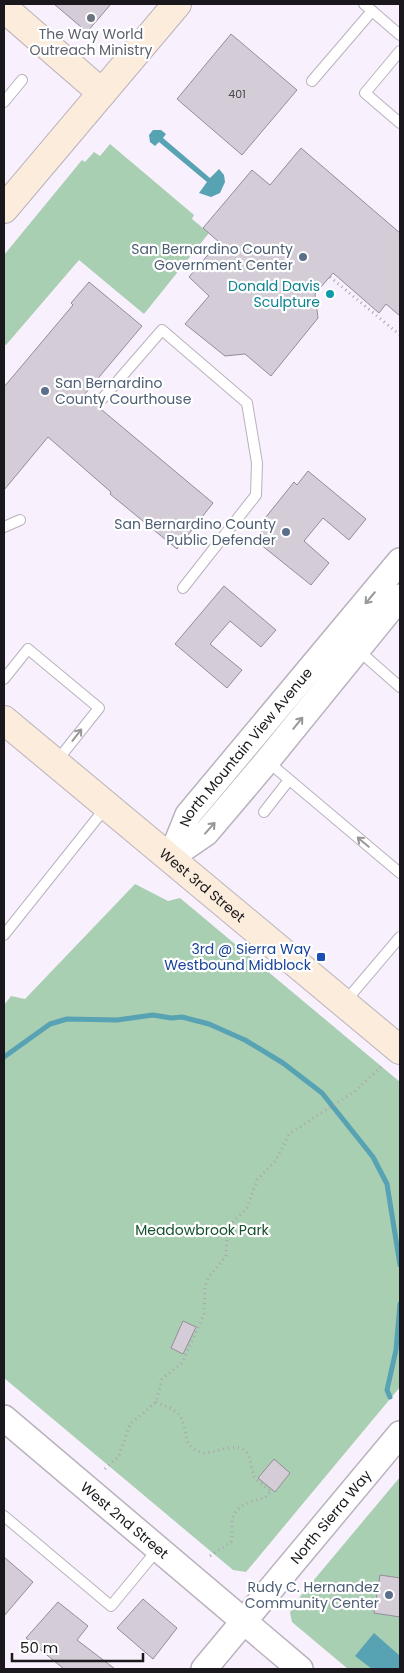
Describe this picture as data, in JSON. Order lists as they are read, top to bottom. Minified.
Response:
{"streets":{"main road":["West 3rd Street"],"street":["North Mountain View Avenue","North Sierra Way","West 2nd Street"]},"crossings":[["North Mountain View Avenue","West 3rd Street"],["North Sierra Way","West 2nd Street"]],"parks":["Meadowbrook Park"],"places":{"other":["The Way World Outreach Ministry","San Bernardino County Government Center","Donald Davis Sculpture","San Bernardino County Courthouse","San Bernardino County Public Defender","Rudy C. Hernandez Community Center"],"transit":["3rd @ Sierra Way Westbound Midblock"]},"house_numbers":["401"],"scale_bar":"50 m"}
